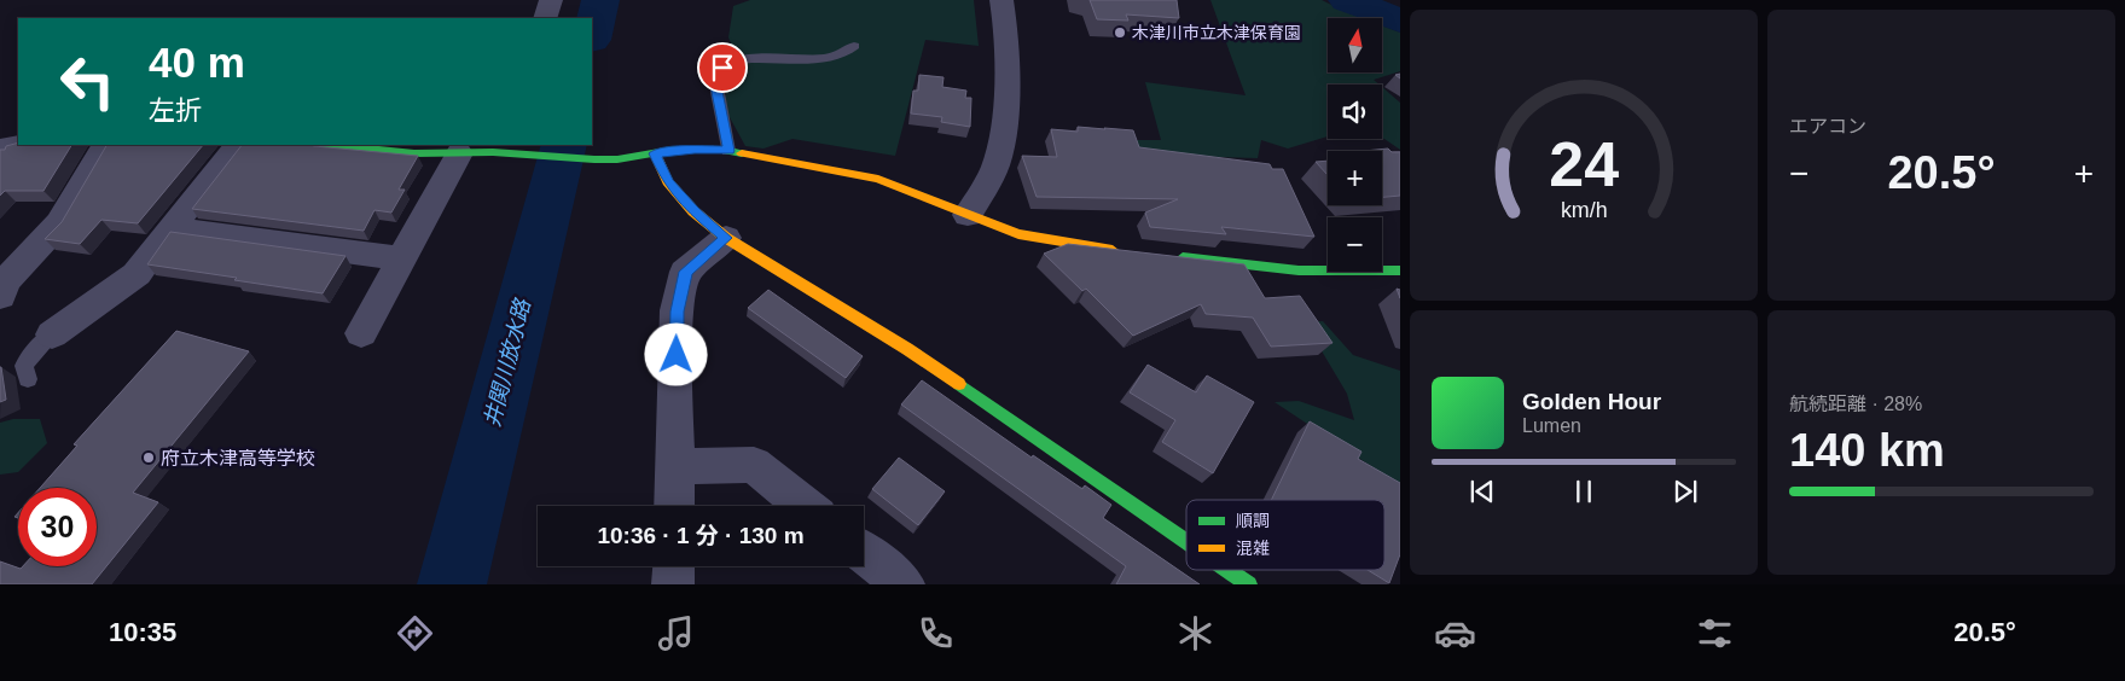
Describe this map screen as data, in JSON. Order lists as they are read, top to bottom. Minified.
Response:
{"water":["井関川放水路"],"places":["木津川市立木津保育園","府立木津高等学校"],"legend":["順調","混雑"],"north":"top","page":{"tile":["エアコン",["航続距離 · 28%","140 km"]],"map_buttons":["+","−"],"turn":["40 m","左折"],"heat":["−","20.5°","+"],"song":["Golden Hour","Lumen"],"limit":"30","trip":"10:36 · 1 分 · 130 m","tabs":["10:35","20.5°"],"gauge":["24","km/h"]}}
